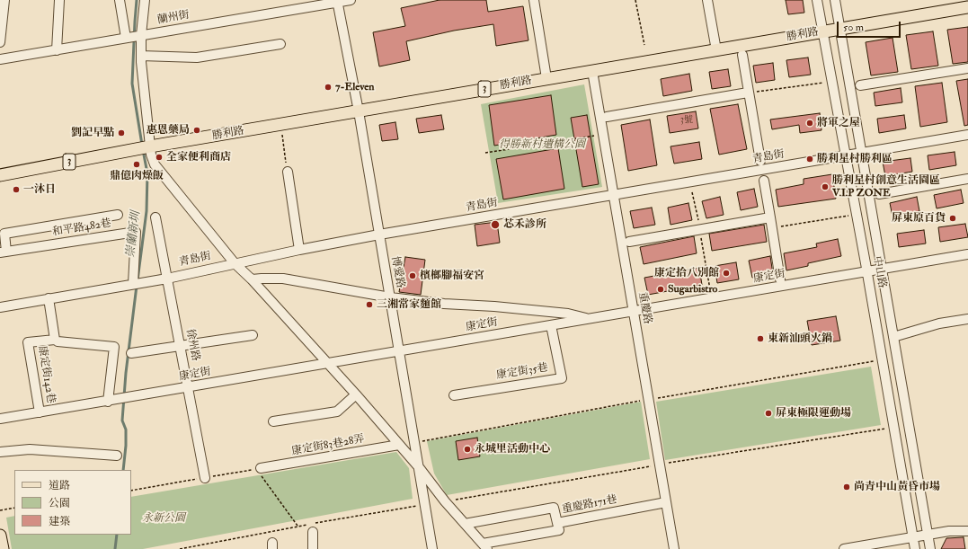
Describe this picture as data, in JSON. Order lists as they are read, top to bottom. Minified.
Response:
{"streets":{"main road":["勝利路","3"],"street":["蘭州街","青島街","和平路482巷","博愛路","中山路","康定街","重慶路","徐州路","康定街35巷","康定街142巷","康定街83巷28弄","重慶路171巷"]},"crossings":[["蘭州街","博愛路"],["勝利路","博愛路"],["勝利路","中山路"],["勝利路","重慶路"],["青島街","和平路482巷"],["青島街","博愛路"],["青島街","中山路"],["青島街","重慶路"],["青島街","徐州路"],["青島街","康定街142巷"],["博愛路","康定街"],["中山路","康定街"],["康定街","重慶路"],["康定街","徐州路"],["康定街","康定街35巷"],["康定街","康定街142巷"],["重慶路","重慶路171巷"]],"water":["崇蘭新圳"],"parks":["得勝新村遺構公園","永新公園"],"places":["7-Eleven","將軍之屋","惠恩藥局","劉記早點","全家便利商店","勝利星村勝利區","鼎億肉燥飯","勝利星村創意生活園區 V.I.P ZONE","一沐日","屏東原百貨","芯禾診所","康定拾八別館","檳榔腳福安宮","Sugarbistro","三湘常家麵館","東新汕頭火鍋","屏東極限運動場","永城里活動中心","尚青中山黃昏市場"],"house_numbers":["3號"],"legend":["道路","公園","建築"],"scale_bar":"50 m"}
